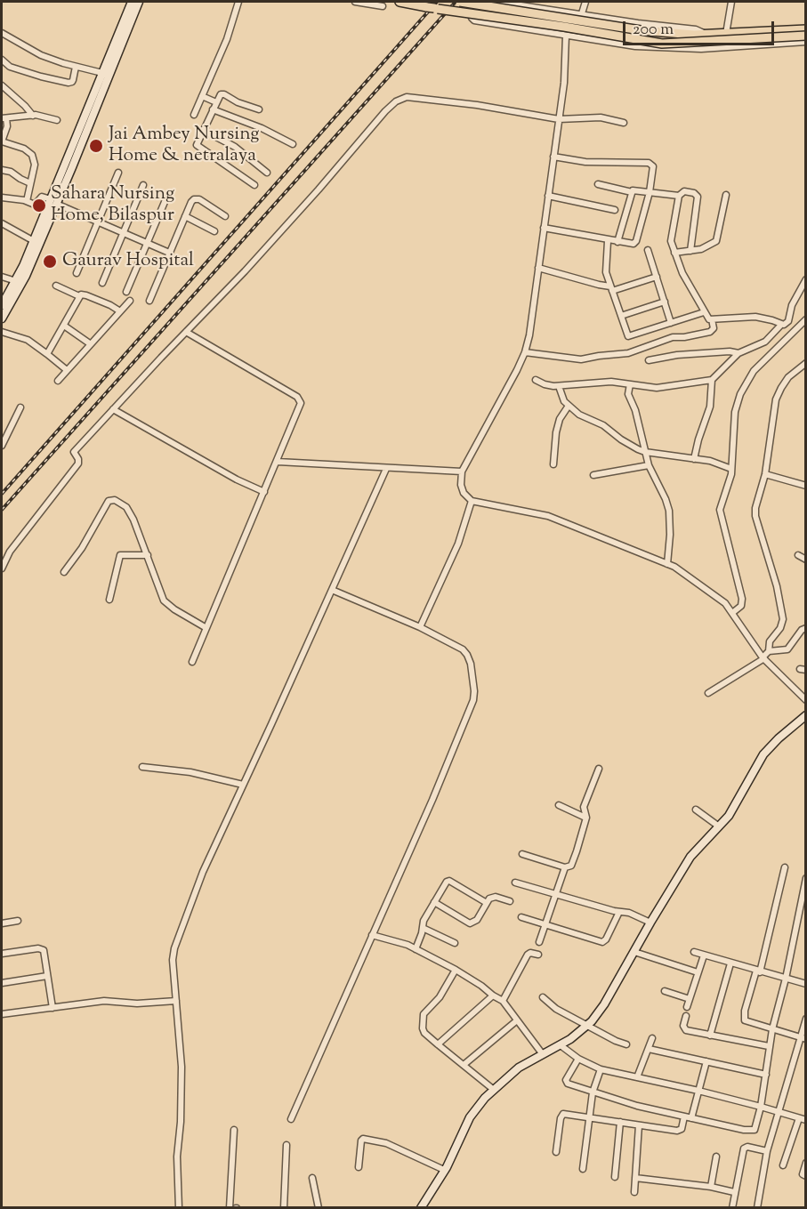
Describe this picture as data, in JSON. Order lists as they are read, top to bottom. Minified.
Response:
{"places":["Jai Ambey Nursing Home & netralaya","Sahara Nursing Home, Bilaspur","Gaurav Hospital"],"scale_bar":"200 m"}
